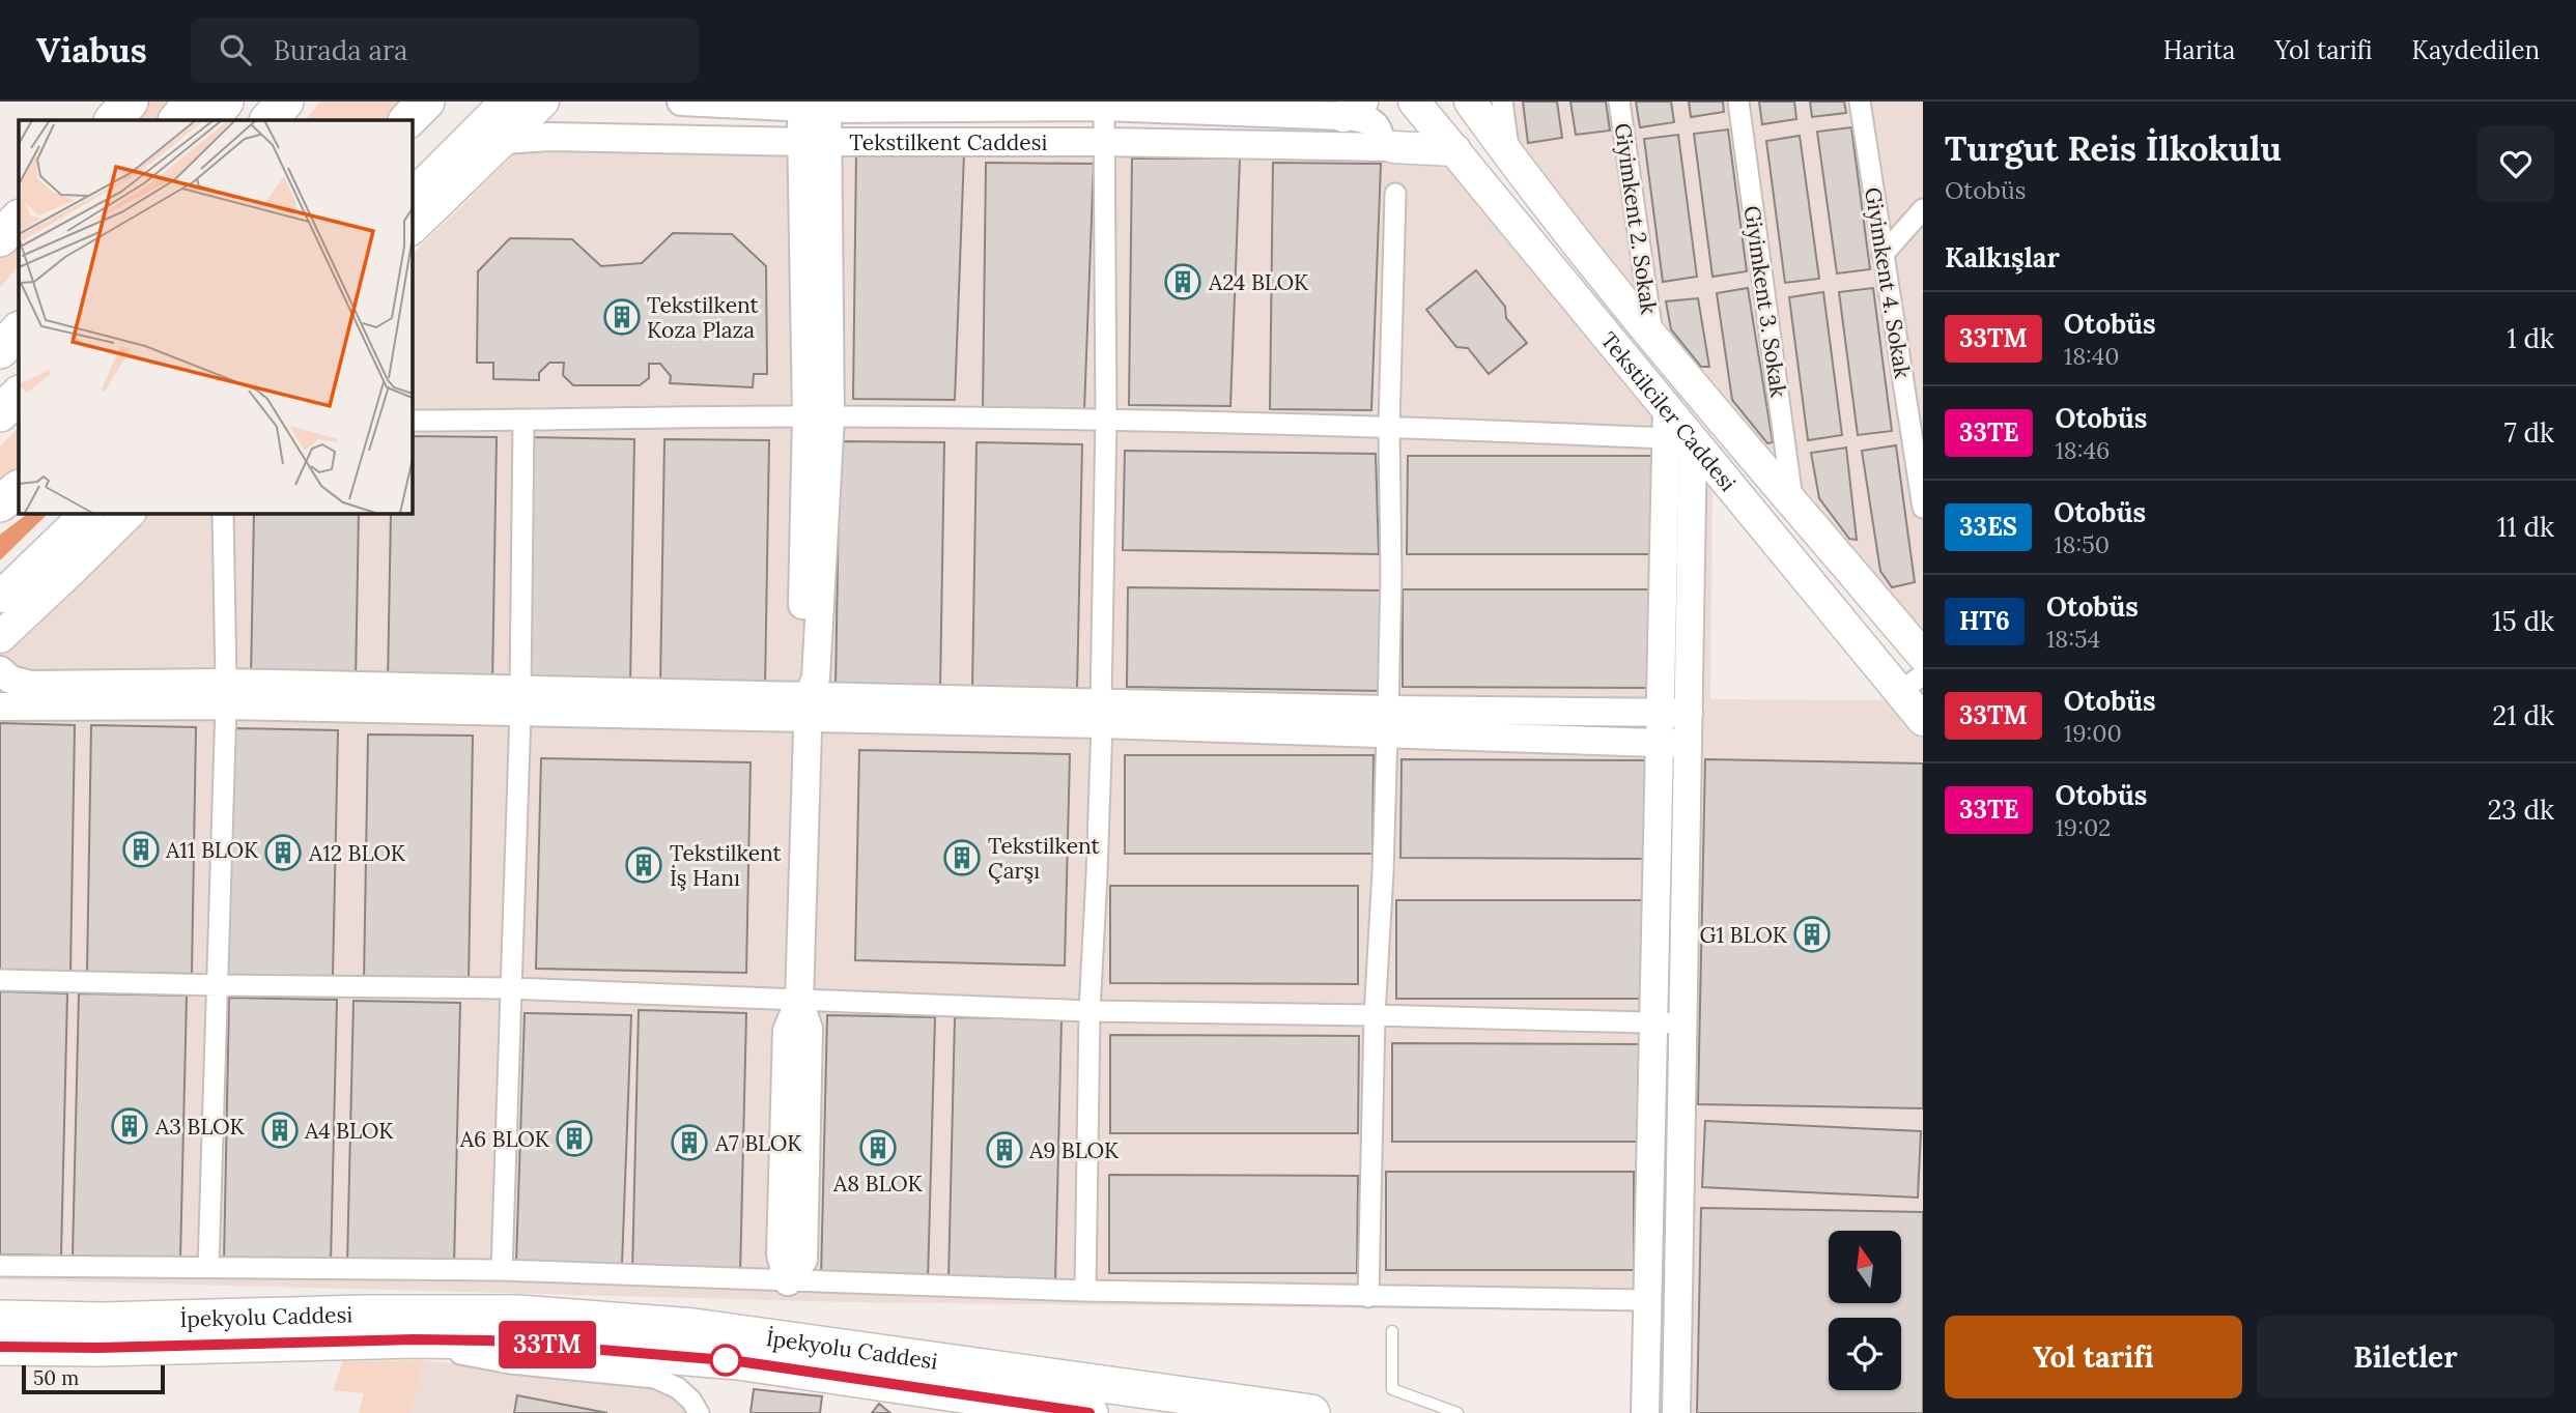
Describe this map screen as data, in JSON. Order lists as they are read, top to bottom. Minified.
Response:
{"streets":{"highway":["İpekyolu Caddesi"],"main road":["Tekstilciler Caddesi"],"street":["Tekstilkent Caddesi","Giyimkent 2. Sokak","Giyimkent 4. Sokak","Giyimkent 3. Sokak"]},"crossings":[["Giyimkent 2. Sokak","Tekstilciler Caddesi"],["Giyimkent 3. Sokak","Tekstilciler Caddesi"]],"places":{"building":["A24 BLOK","Tekstilkent Koza Plaza","A11 BLOK","A12 BLOK","Tekstilkent Çarşı","Tekstilkent İş Hanı","G1 BLOK","A3 BLOK","A4 BLOK","A6 BLOK","A7 BLOK","A8 BLOK","A9 BLOK"]},"lines":["bus line 33TM"],"scale_bar":"50 m","north":"top","page":{"header":"Viabus","search":"Burada ara","nav":["Harita","Yol tarifi","Kaydedilen"],"on_map":"33TM","heading":[["Turgut Reis İlkokulu","Otobüs"],"Kalkışlar"],"list":[{"mark":"33TM","name":"Otobüs","note":"18:40","value":"1 dk"},{"mark":"33TE","name":"Otobüs","note":"18:46","value":"7 dk"},{"mark":"33ES","name":"Otobüs","note":"18:50","value":"11 dk"},{"mark":"HT6","name":"Otobüs","note":"18:54","value":"15 dk"},{"mark":"33TM","name":"Otobüs","note":"19:00","value":"21 dk"},{"mark":"33TE","name":"Otobüs","note":"19:02","value":"23 dk"}],"buttons":["Yol tarifi","Biletler"],"scale":"50 m"}}
